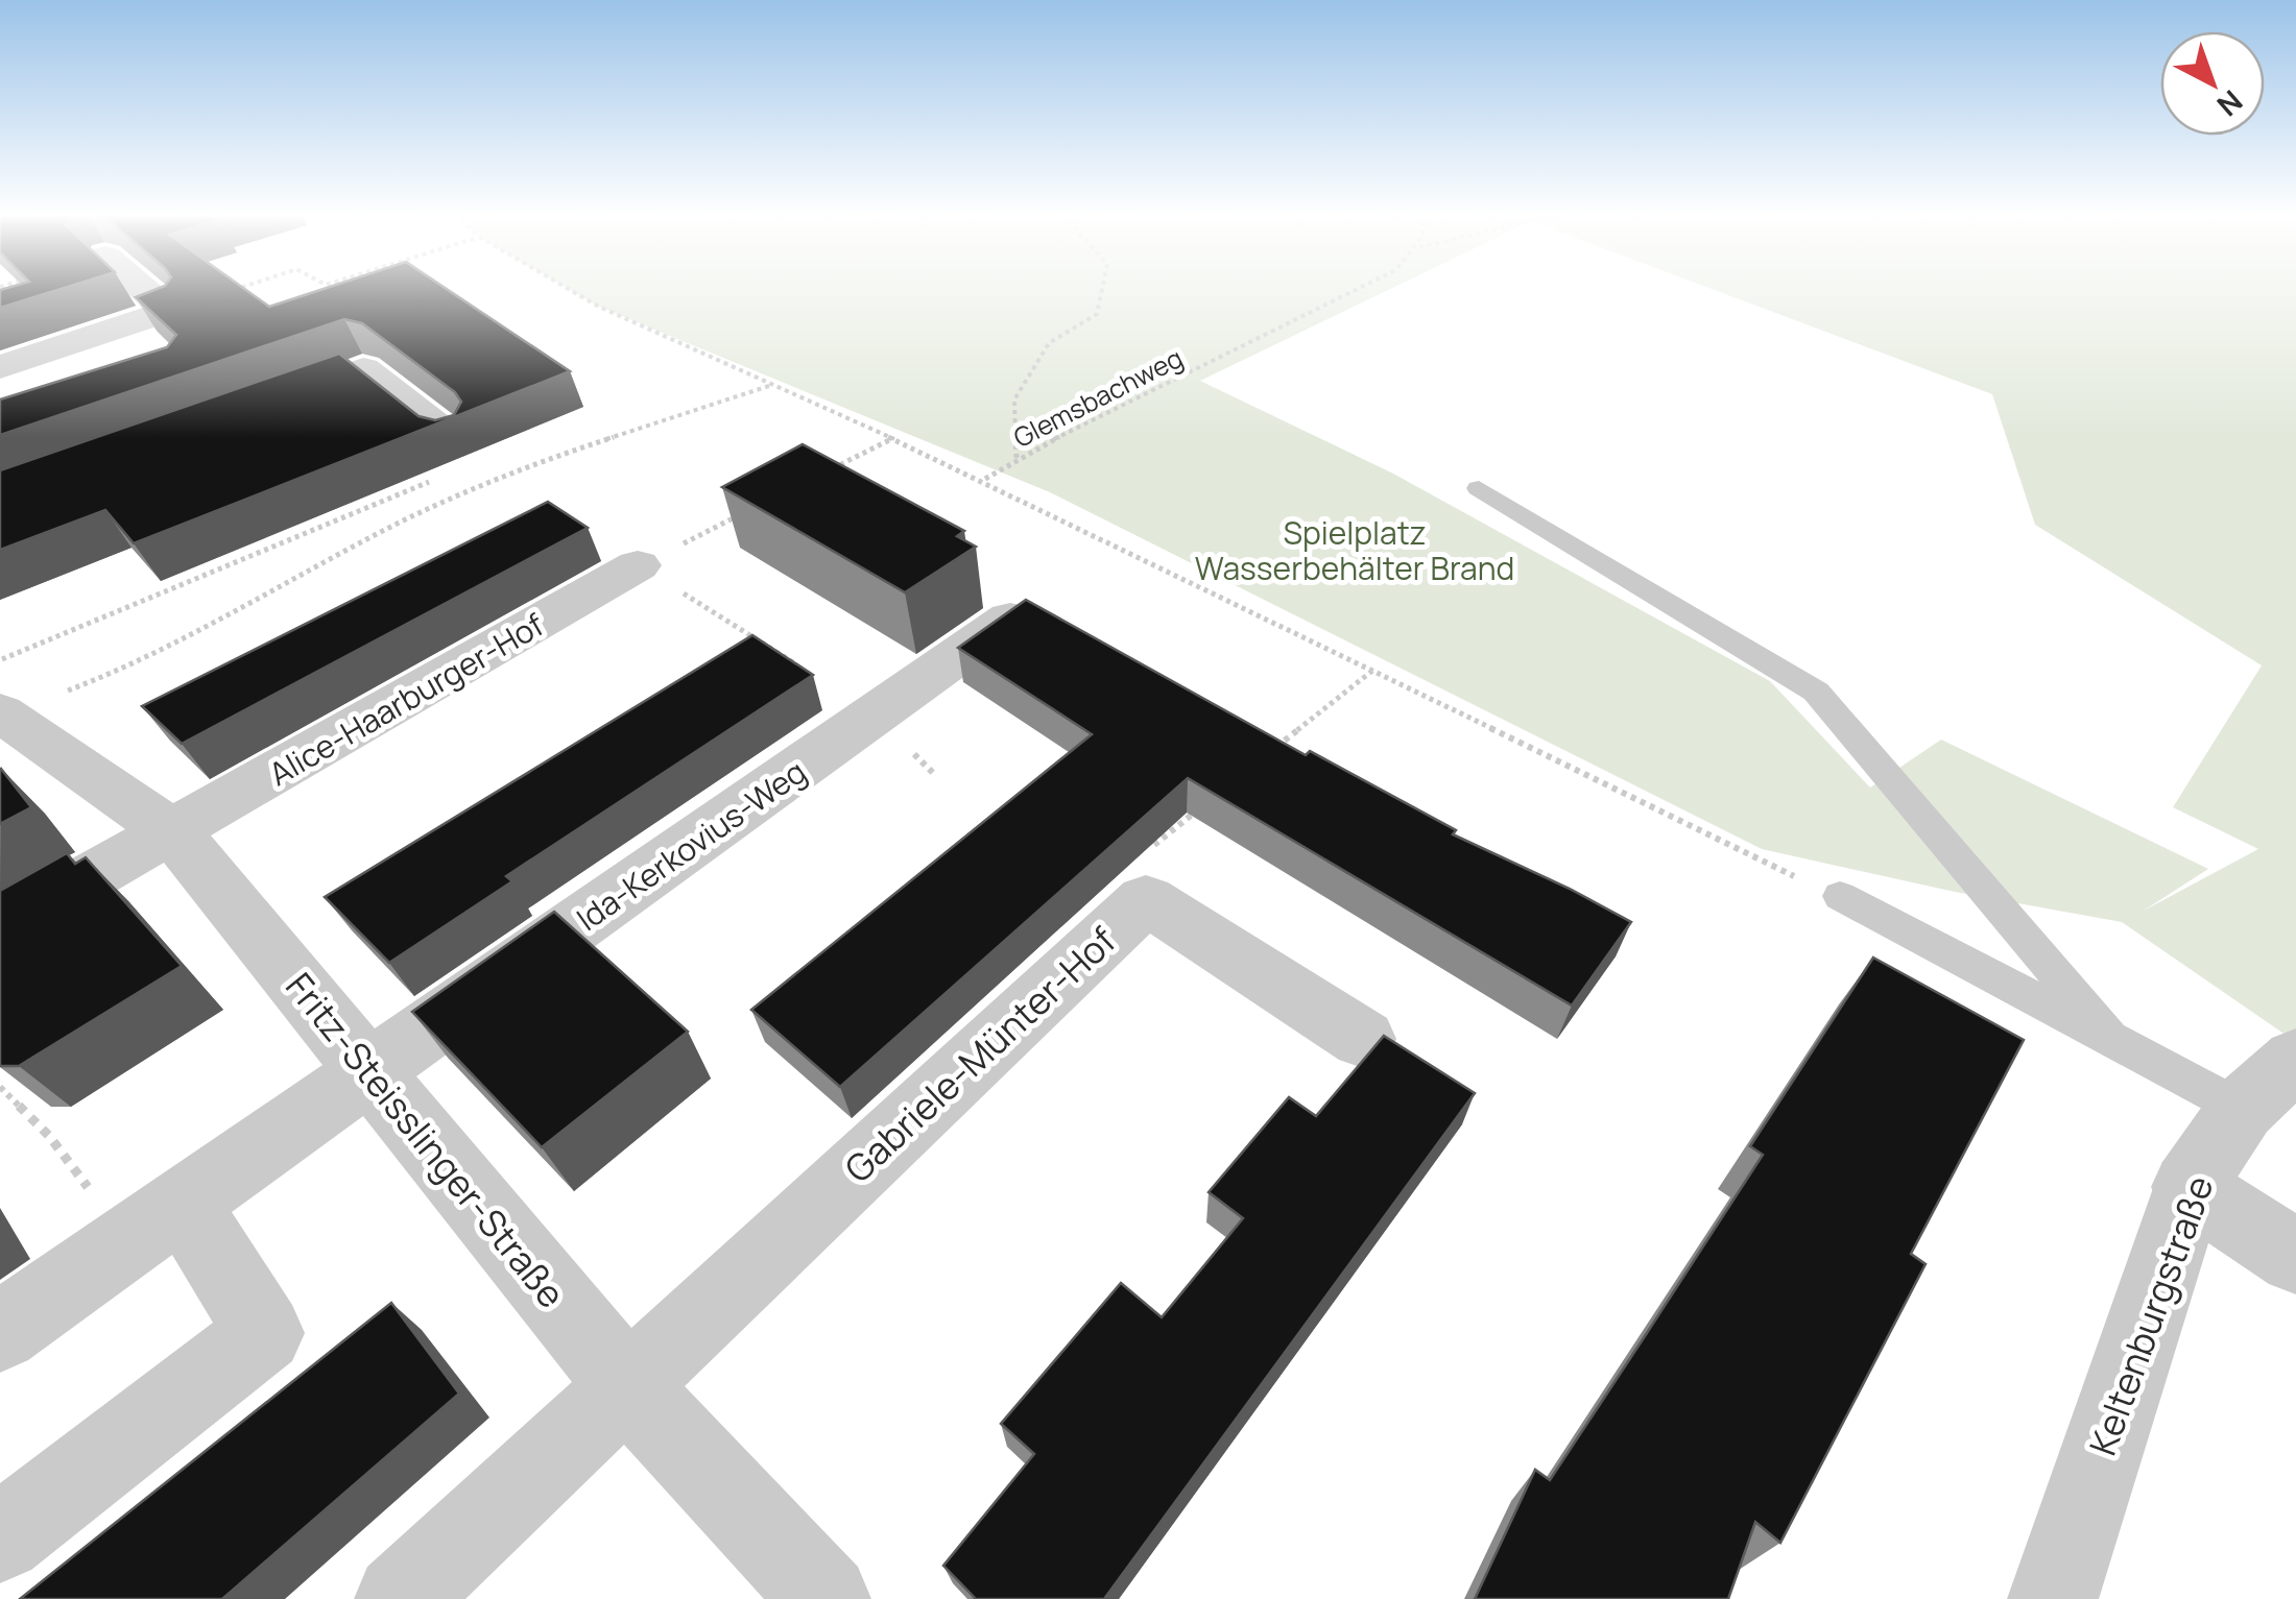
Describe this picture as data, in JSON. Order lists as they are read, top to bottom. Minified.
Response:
{"streets":{"street":["Alice-Haarburger-Hof","Ida-Kerkovius-Weg","Gabriele-Münter-Hof","Fritz-Steisslinger-Straße","Keltenburgstraße"],"path":["Glemsbachweg"]},"crossings":[["Alice-Haarburger-Hof","Fritz-Steisslinger-Straße"],["Ida-Kerkovius-Weg","Fritz-Steisslinger-Straße"],["Gabriele-Münter-Hof","Fritz-Steisslinger-Straße"]],"parks":["Spielplatz Wasserbehälter Brand"],"north":"bottom right"}
